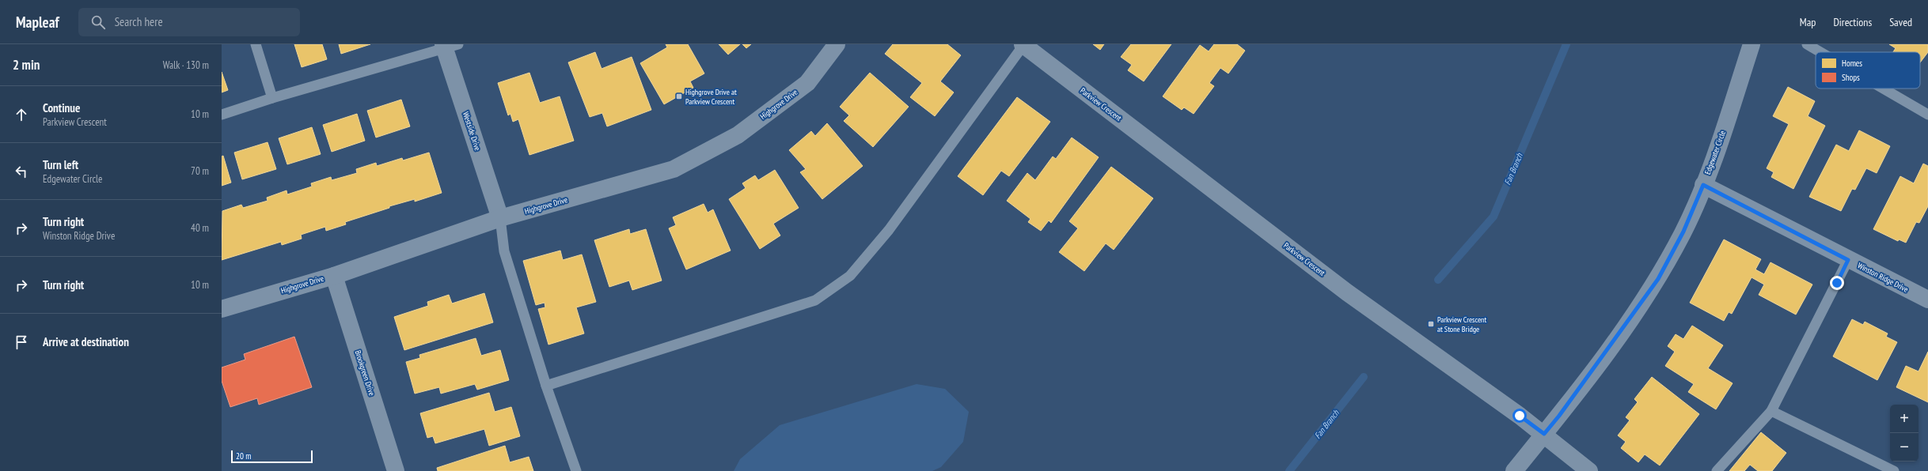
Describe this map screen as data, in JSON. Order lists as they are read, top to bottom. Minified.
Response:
{"streets":{"street":["Highgrove Drive","Parkview Crescent","Westside Drive","Edgewater Circle","Winston Ridge Drive","Brookgreen Drive"]},"crossings":[["Highgrove Drive","Westside Drive"],["Highgrove Drive","Brookgreen Drive"],["Parkview Crescent","Edgewater Circle"],["Edgewater Circle","Winston Ridge Drive"]],"water":["Fan Branch"],"places":{"transit":["Highgrove Drive at Parkview Crescent","Parkview Crescent at Stone Bridge"]},"legend":["Homes","Shops"],"scale_bar":"20 m","page":{"header":"Mapleaf","search":"Search here","nav":["Map","Directions","Saved"],"heading":["2 min","Walk · 130 m"],"list":[["Continue","Parkview Crescent","10 m"],["Turn left","Edgewater Circle","70 m"],["Turn right","Winston Ridge Drive","40 m"],["Turn right","10 m"],"Arrive at destination"],"map_buttons":["+","−"],"scale":"20 m"}}
